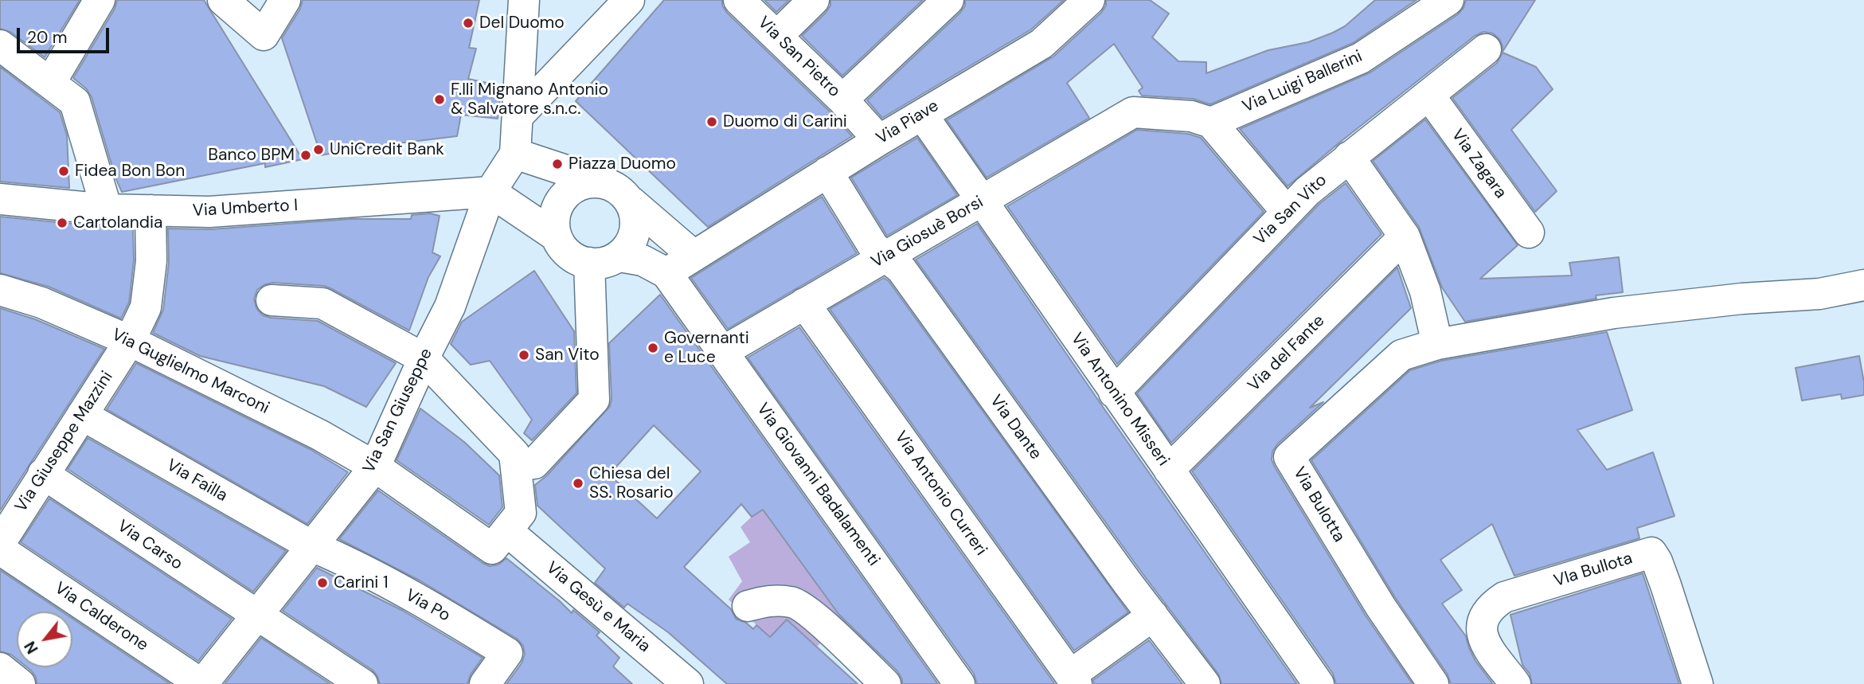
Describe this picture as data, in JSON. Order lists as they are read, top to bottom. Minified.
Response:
{"streets":{"street":["Via San Pietro","Via Luigi Ballerini","Via Piave","Via Zagara","Via Umberto I","Via San Vito","Via Giosuè Borsi","Via del Fante","Via Guglielmo Marconi","Via Antonino Misseri","Via San Giuseppe","Via Dante","Via Giuseppe Mazzini","Via Failla","Via Giovanni Badalamenti","Via Antonio Curreri","Via Bulotta","Via Carso","VIa Bullota","Via Po","Via Gesù e Maria","Via Calderone"]},"crossings":[["Via San Pietro","Via Piave"],["Via Luigi Ballerini","Via Giosuè Borsi"],["Via Piave","Via Antonino Misseri"],["Via Piave","Via Dante"],["Via Piave","Via Giovanni Badalamenti"],["Via Zagara","Via San Vito"],["Via Umberto I","Via San Giuseppe"],["Via Umberto I","Via Giuseppe Mazzini"],["Via San Vito","Via Antonino Misseri"],["Via Giosuè Borsi","Via Antonino Misseri"],["Via Giosuè Borsi","Via Dante"],["Via Giosuè Borsi","Via Giovanni Badalamenti"],["Via Giosuè Borsi","Via Antonio Curreri"],["Via del Fante","Via Antonino Misseri"],["Via Guglielmo Marconi","Via San Giuseppe"],["Via Guglielmo Marconi","Via Giuseppe Mazzini"],["Via Guglielmo Marconi","Via Gesù e Maria"],["Via San Giuseppe","Via Failla"],["Via San Giuseppe","Via Carso"],["Via San Giuseppe","Via Po"],["Via San Giuseppe","Via Calderone"],["Via Giuseppe Mazzini","Via Failla"],["Via Giuseppe Mazzini","Via Carso"],["Via Failla","Via Po"]],"places":["Del Duomo","F.lli Mignano Antonio & Salvatore s.n.c.","Duomo di Carini","UniCredit Bank","Banco BPM","Piazza Duomo","Fidea Bon Bon","Cartolandia","Governanti e Luce","San Vito","Chiesa del SS. Rosario","Carini 1"],"scale_bar":"20 m","north":"bottom left"}
